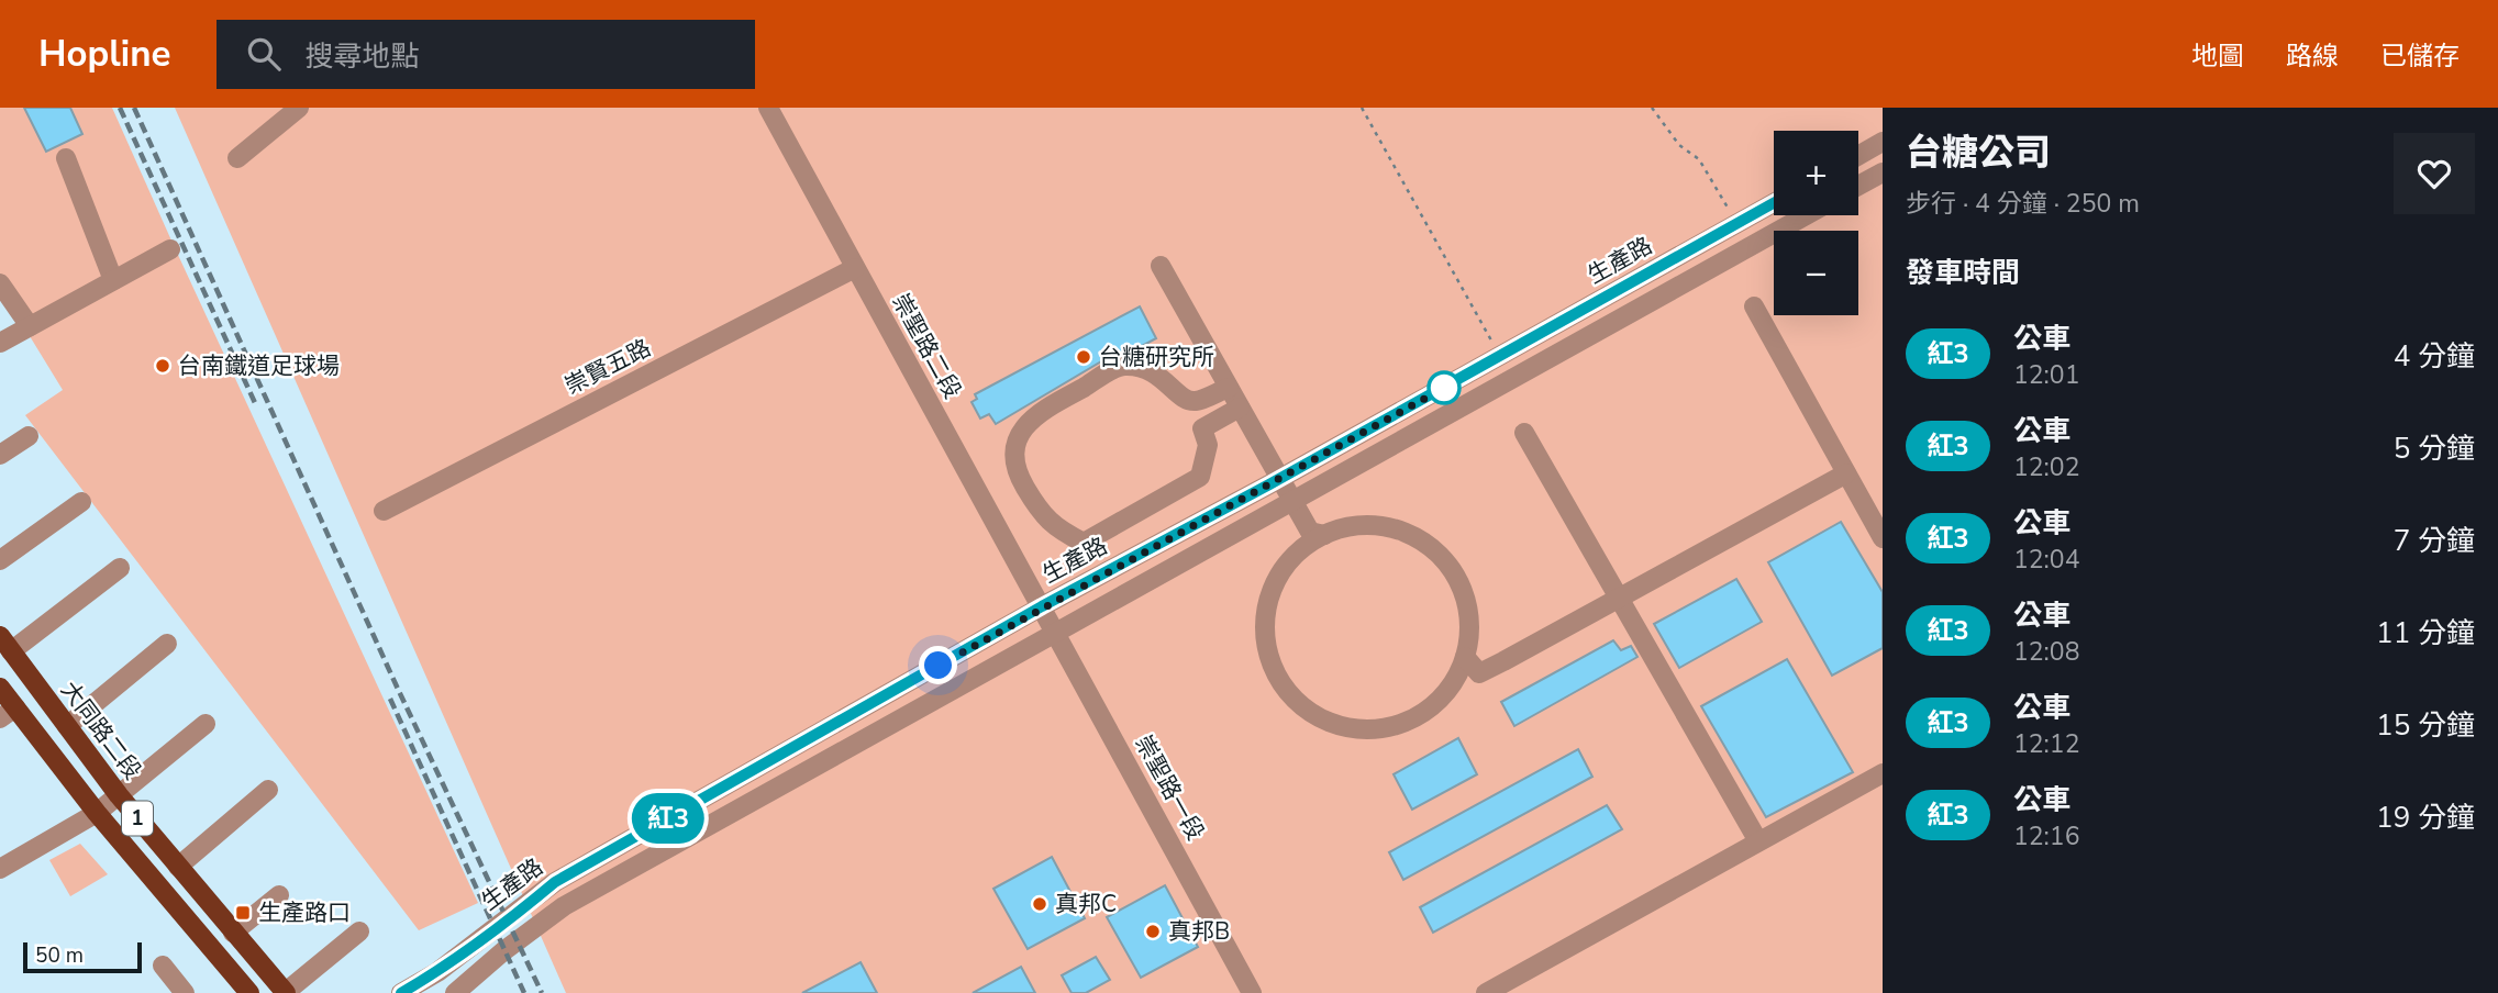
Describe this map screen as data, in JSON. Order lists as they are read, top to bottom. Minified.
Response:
{"streets":{"main road":["大同路二段","1"],"street":["生產路","崇聖路二段","崇賢五路","崇聖路一段"]},"crossings":[["生產路","崇聖路二段"],["生產路","崇聖路一段"],["崇聖路二段","崇賢五路"],["崇聖路二段","崇聖路一段"]],"places":{"other":["台糖研究所","台南鐵道足球場","真邦C","真邦B"],"transit":["生產路口"]},"lines":["bus line 紅3"],"scale_bar":"50 m","page":{"header":"Hopline","search":"搜尋地點","nav":["地圖","路線","已儲存"],"on_map":"紅3","heading":[["台糖公司","步行 · 4 分鐘 · 250 m"],"發車時間"],"map_buttons":["+","−"],"list":[{"mark":"紅3","name":"公車","note":"12:01","value":"4 分鐘"},{"mark":"紅3","name":"公車","note":"12:02","value":"5 分鐘"},{"mark":"紅3","name":"公車","note":"12:04","value":"7 分鐘"},{"mark":"紅3","name":"公車","note":"12:08","value":"11 分鐘"},{"mark":"紅3","name":"公車","note":"12:12","value":"15 分鐘"},{"mark":"紅3","name":"公車","note":"12:16","value":"19 分鐘"}],"scale":"50 m"}}
